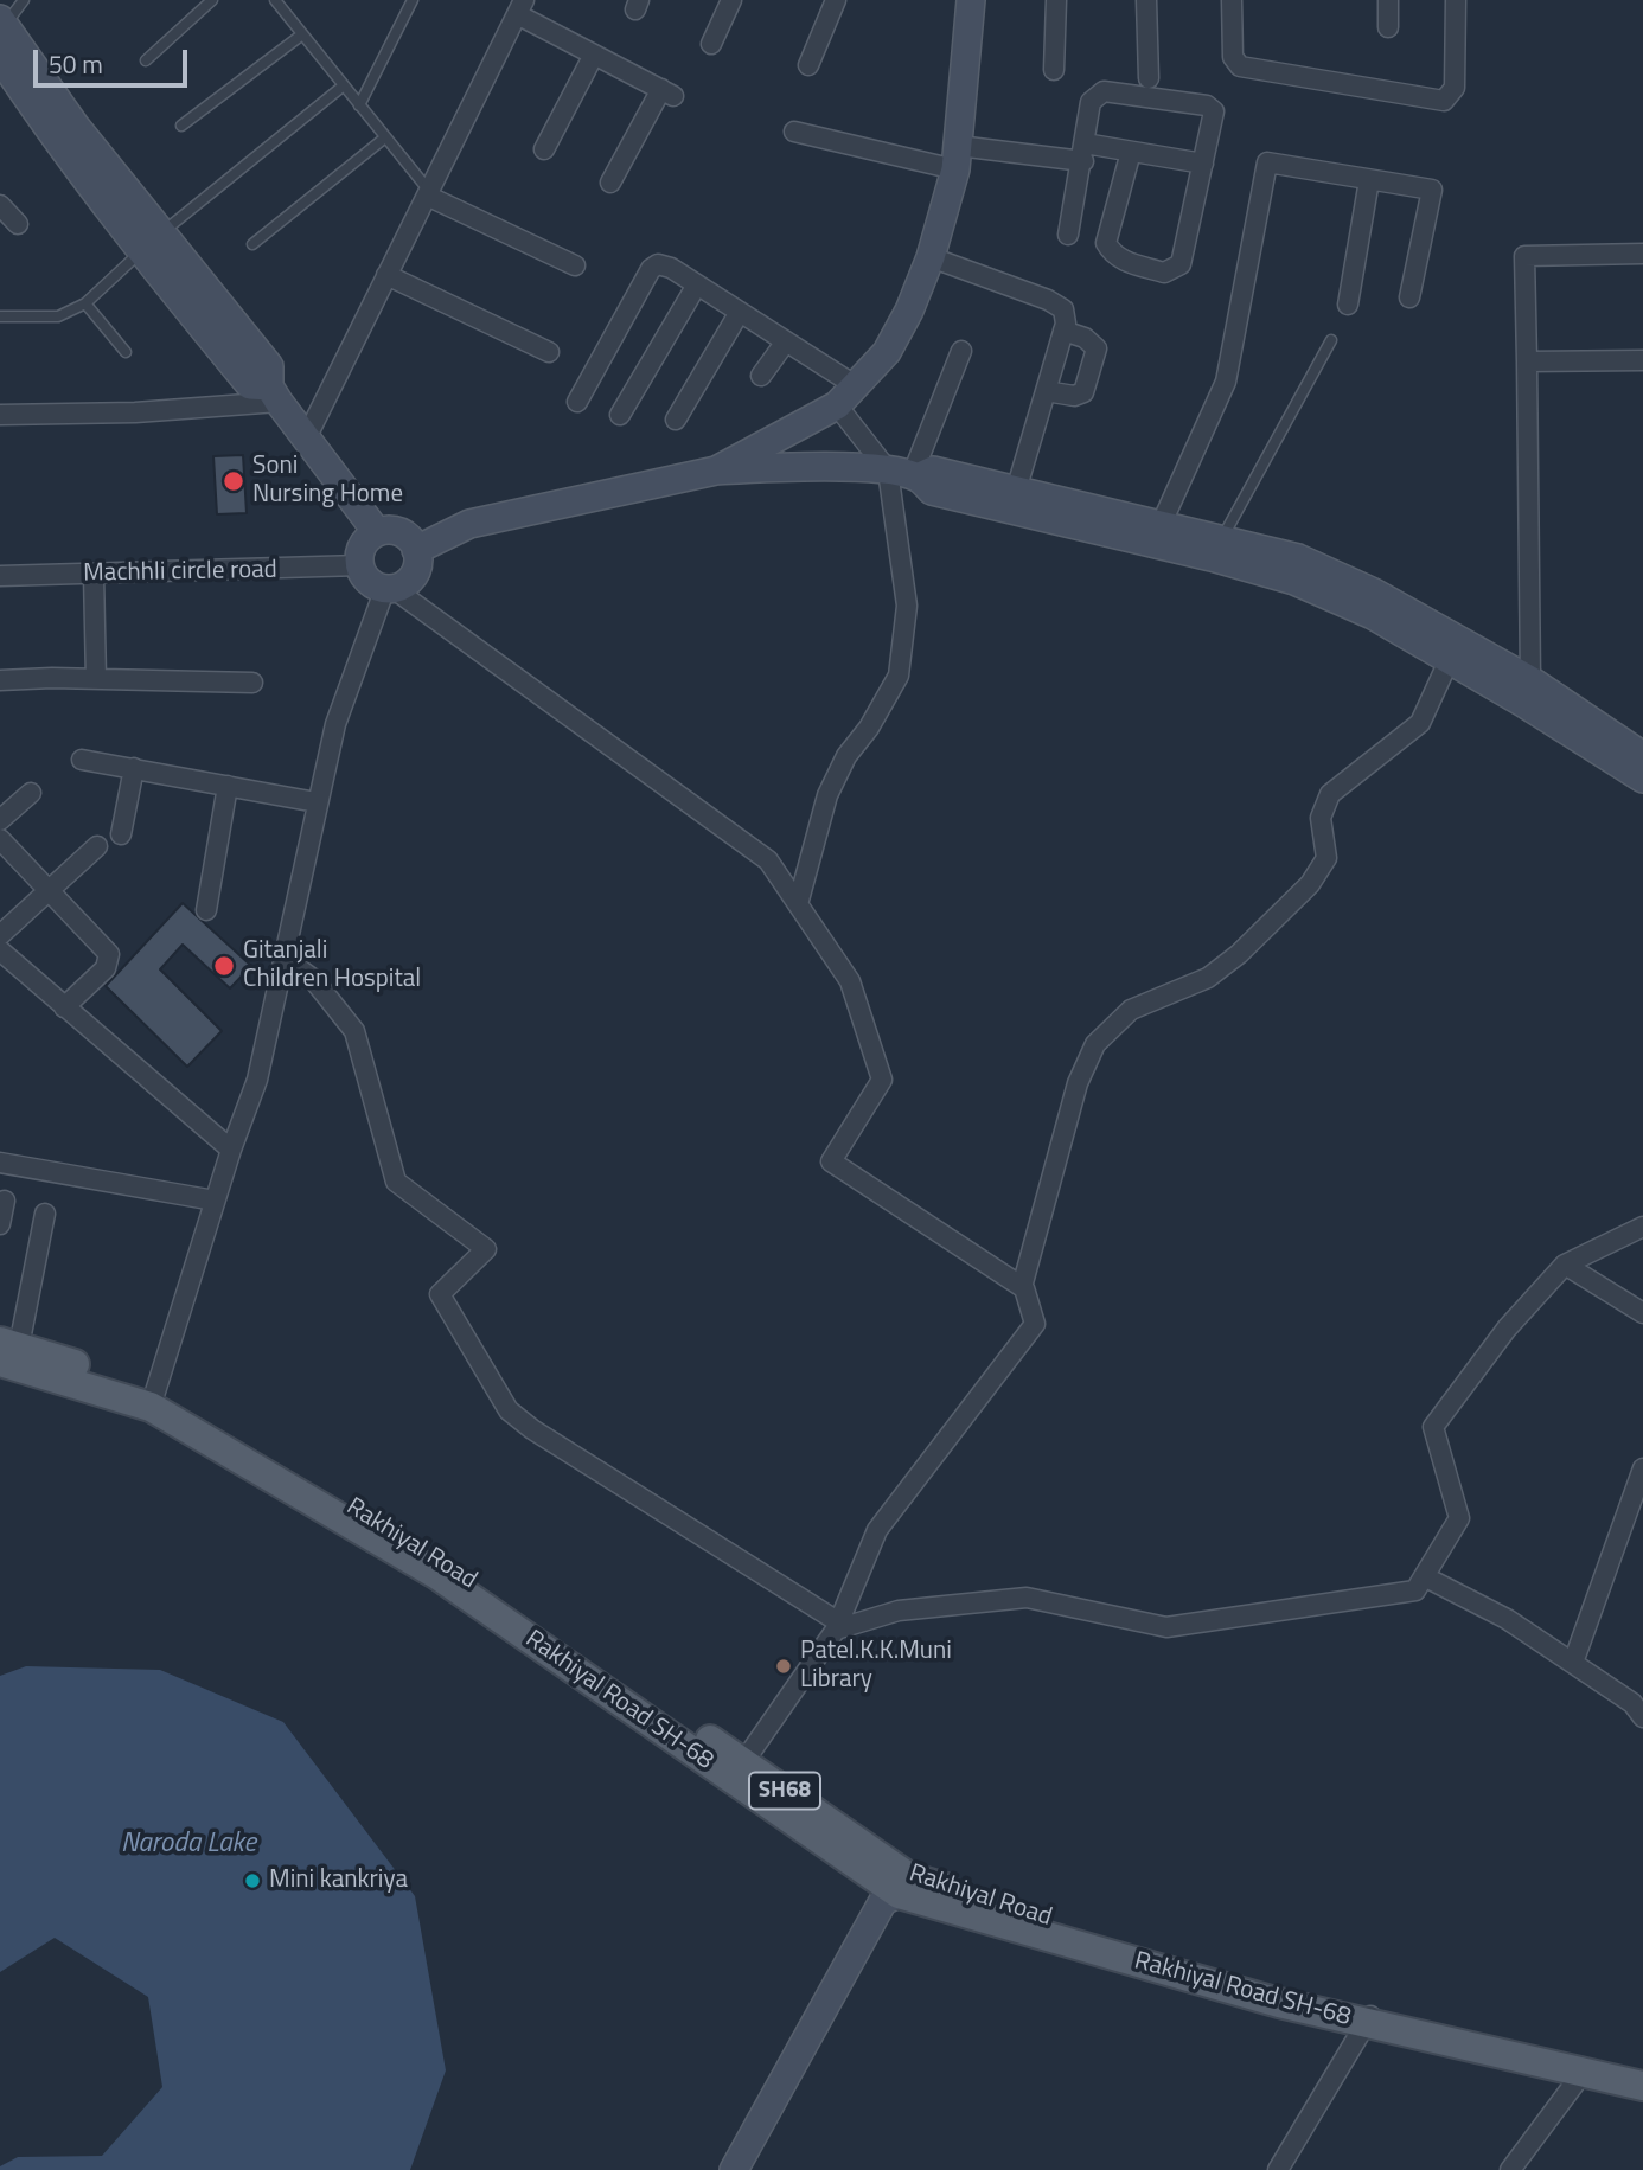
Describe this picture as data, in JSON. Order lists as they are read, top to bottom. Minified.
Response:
{"streets":{"main road":["Rakhiyal Road","Rakhiyal Road SH-68","SH68"],"street":["Machhli circle road"]},"crossings":[["Rakhiyal Road","Rakhiyal Road SH-68"]],"water":["Naroda Lake"],"places":["Soni Nursing Home","Gitanjali Children Hospital","Patel.K.K.Muni Library","Mini kankriya"],"scale_bar":"50 m"}
